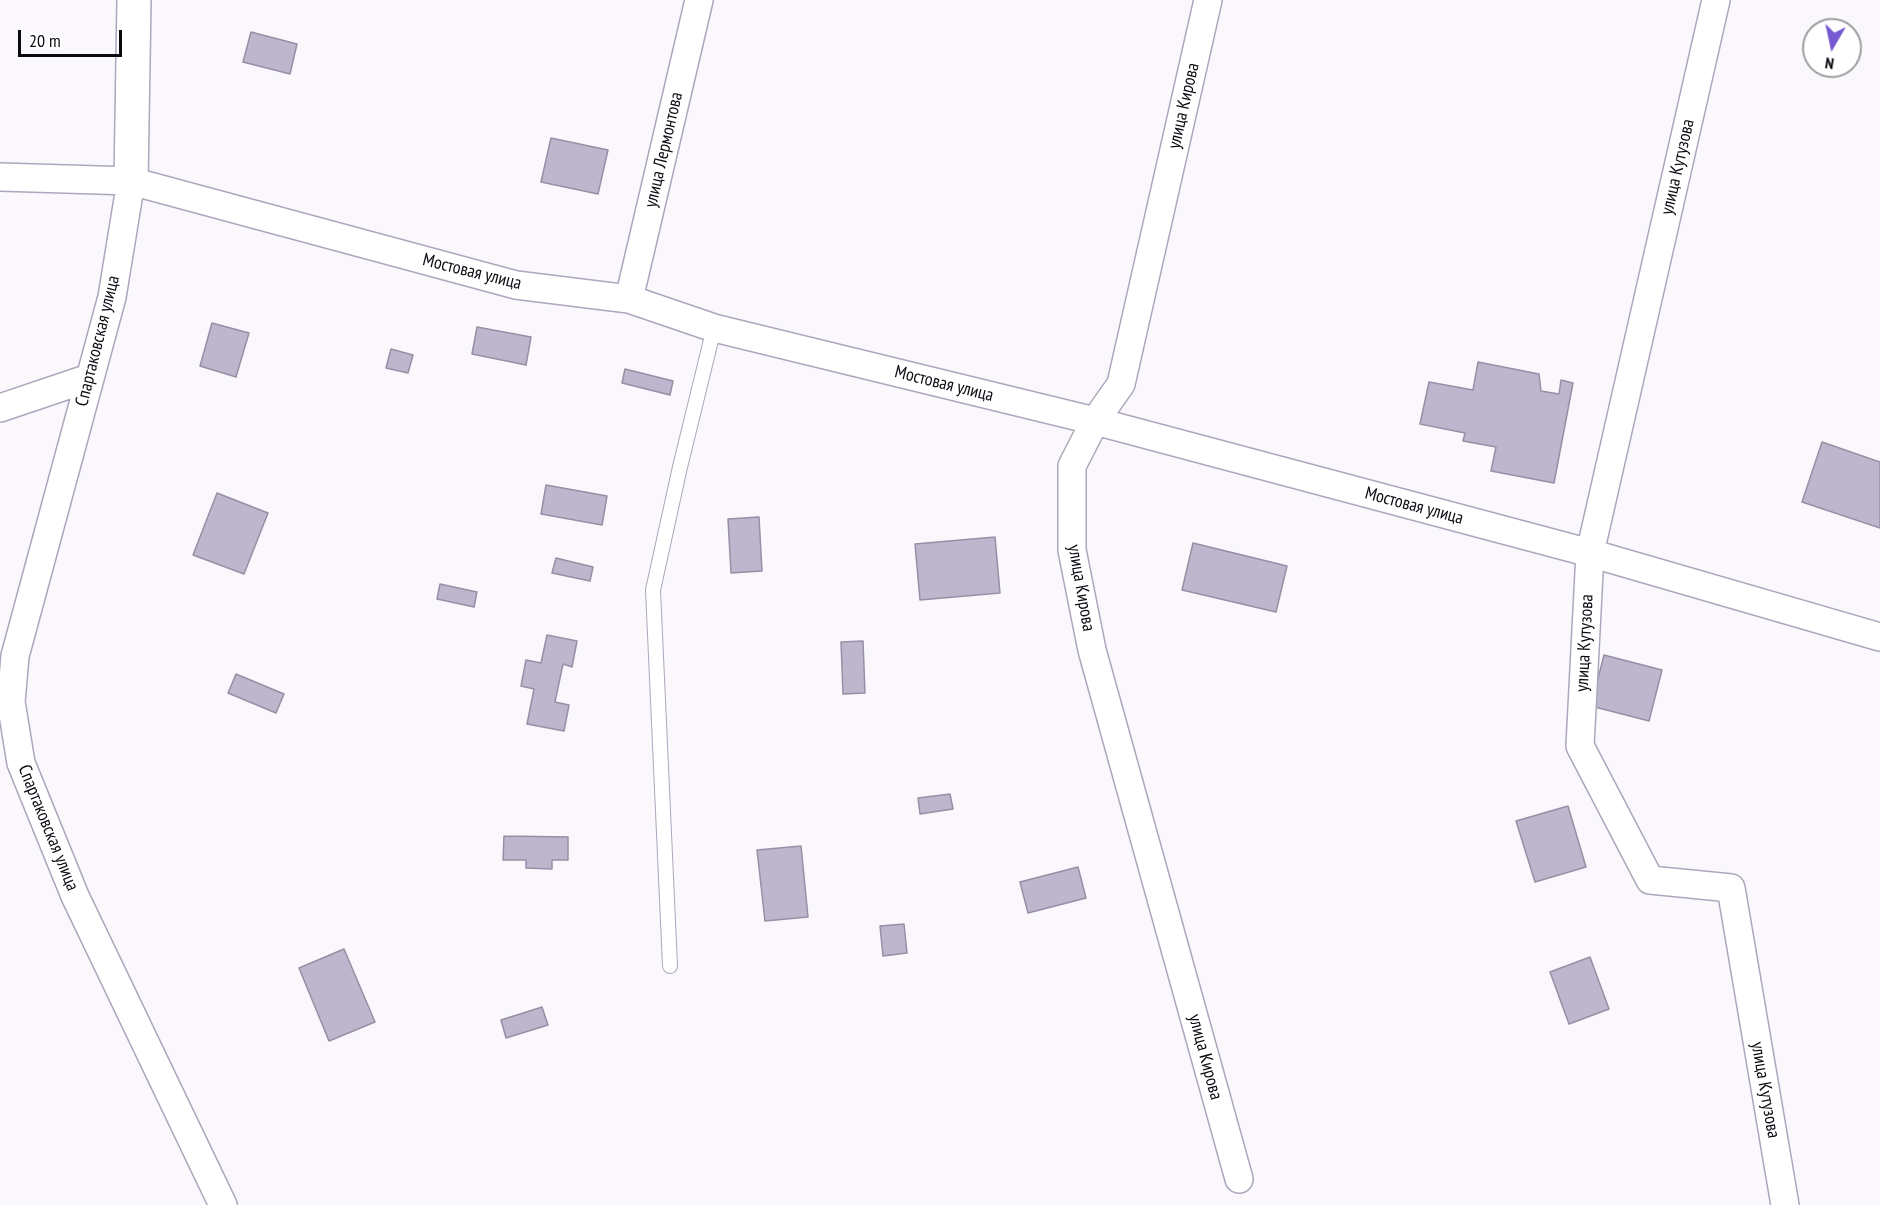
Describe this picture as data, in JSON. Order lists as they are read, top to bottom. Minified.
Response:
{"streets":{"street":["улица Кирова","улица Лермонтова","улица Кутузова","Мостовая улица","Спартаковская улица"]},"crossings":[["улица Кирова","Мостовая улица"],["улица Лермонтова","Мостовая улица"],["улица Кутузова","Мостовая улица"],["Мостовая улица","Спартаковская улица"]],"scale_bar":"20 m","north":"bottom"}
